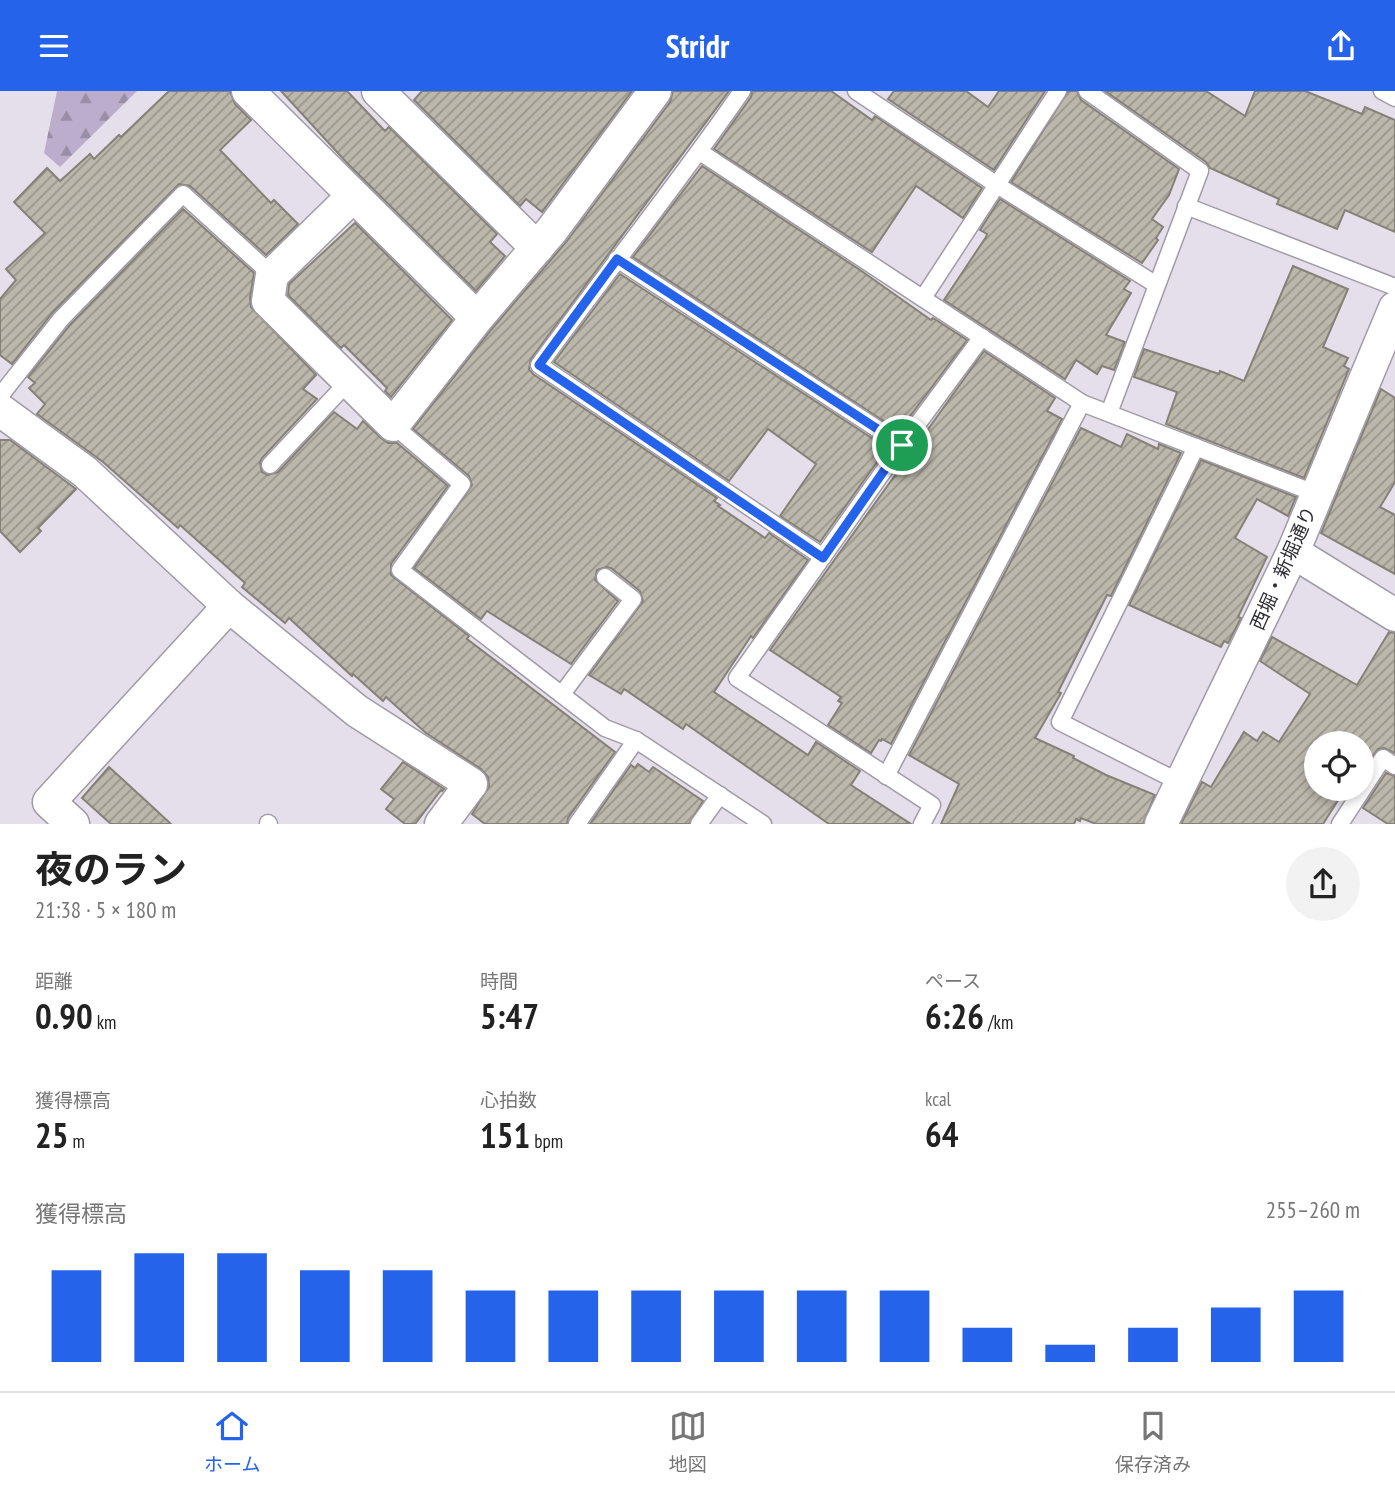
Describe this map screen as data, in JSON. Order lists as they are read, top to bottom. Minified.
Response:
{"streets":{"street":["西堀・新堀通り"]},"page":{"header":"Stridr","heading":["夜のラン","21:38 · 5 × 180 m"],"stats":[["距離","0.90 km"],["時間","5:47"],["ペース","6:26 /km"],["獲得標高","25 m"],["心拍数","151 bpm"],["kcal","64"]],"chart":["獲得標高","255–260 m"],"tabs":["ホーム","地図","保存済み"]}}
